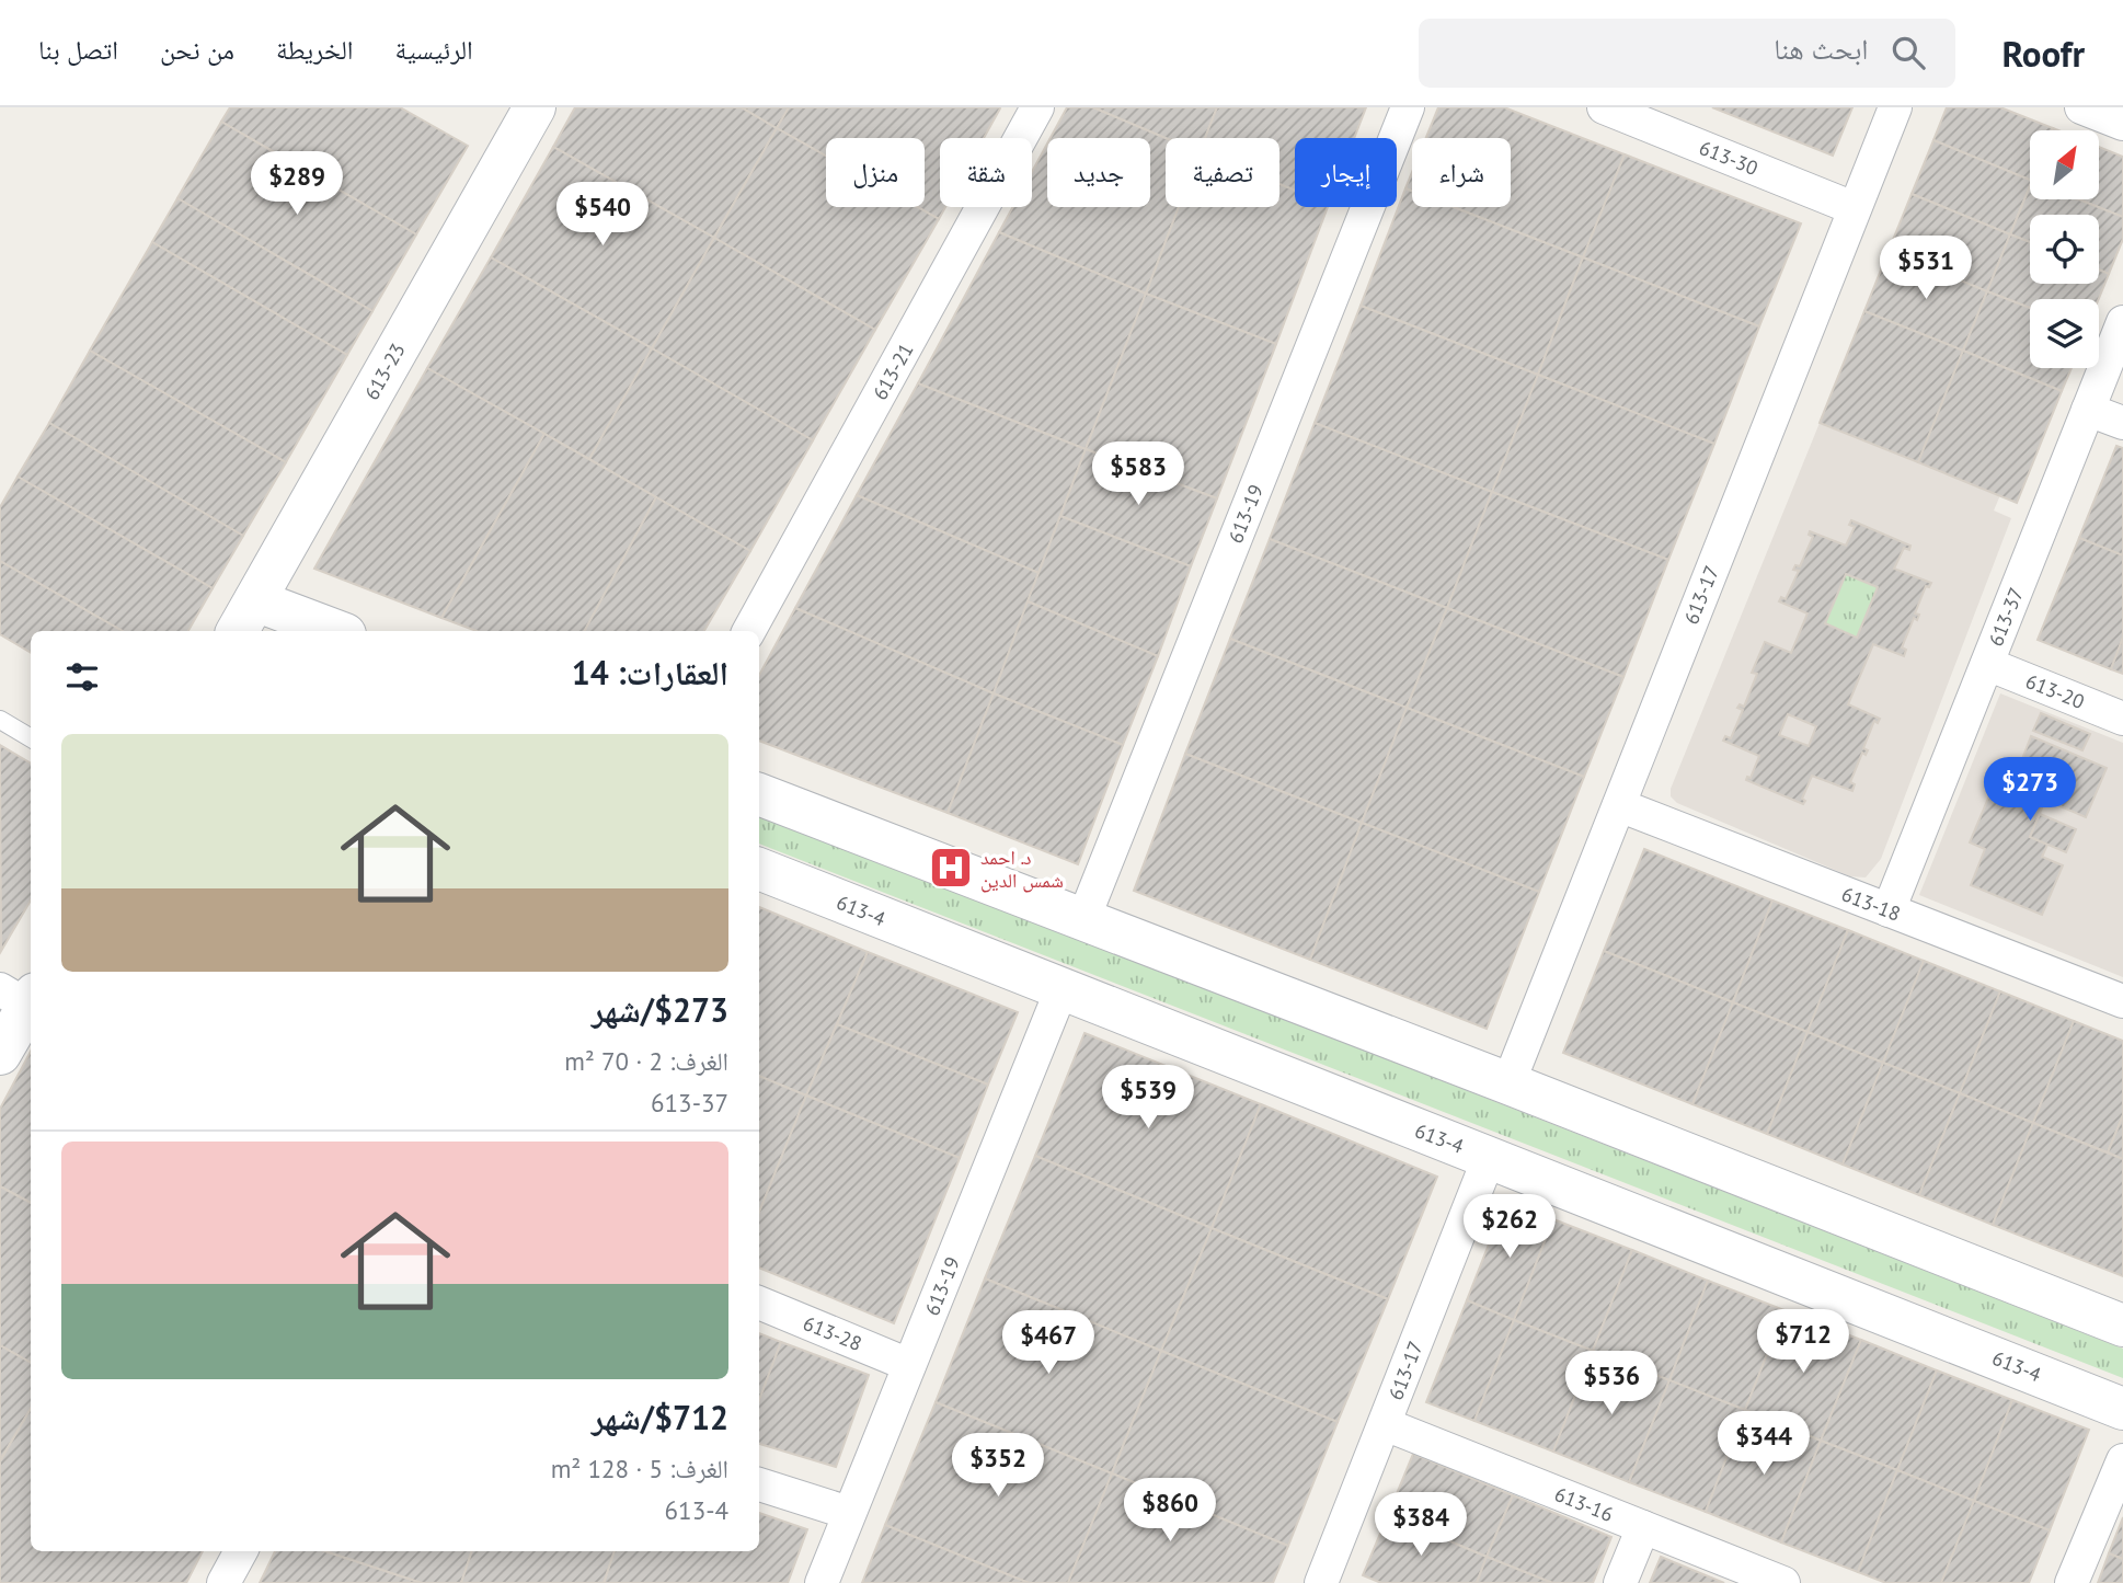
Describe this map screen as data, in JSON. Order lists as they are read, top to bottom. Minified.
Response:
{"streets":{"street":["613-30","613-23","613-21","613-19","613-17","613-37","613-20","613-18","613-4","613-28","613-16"]},"crossings":[["613-30","613-17"],["613-19","613-4"],["613-19","613-28"],["613-17","613-18"],["613-17","613-4"],["613-17","613-16"],["613-37","613-20"],["613-37","613-18"]],"places":{"hospital":["د. احمد شمس الدين"]},"north":"top right","page":{"header":"Roofr","search":"ابحث هنا","nav":["الرئيسية","الخريطة","من نحن","اتصل بنا"],"chip":["شراء","إيجار","تصفية","جديد","شقة","منزل"],"price":["$289","$540","$531","$583","$273","$539","$262","$712","$467","$536","$344","$352","$860","$384"],"heading":"العقارات: 14","list":[{"name":"$273/شهر","note":"الغرف: 2 · 70 m² · 613-37"},{"name":"$712/شهر","note":"الغرف: 5 · 128 m² · 613-4"}]}}
